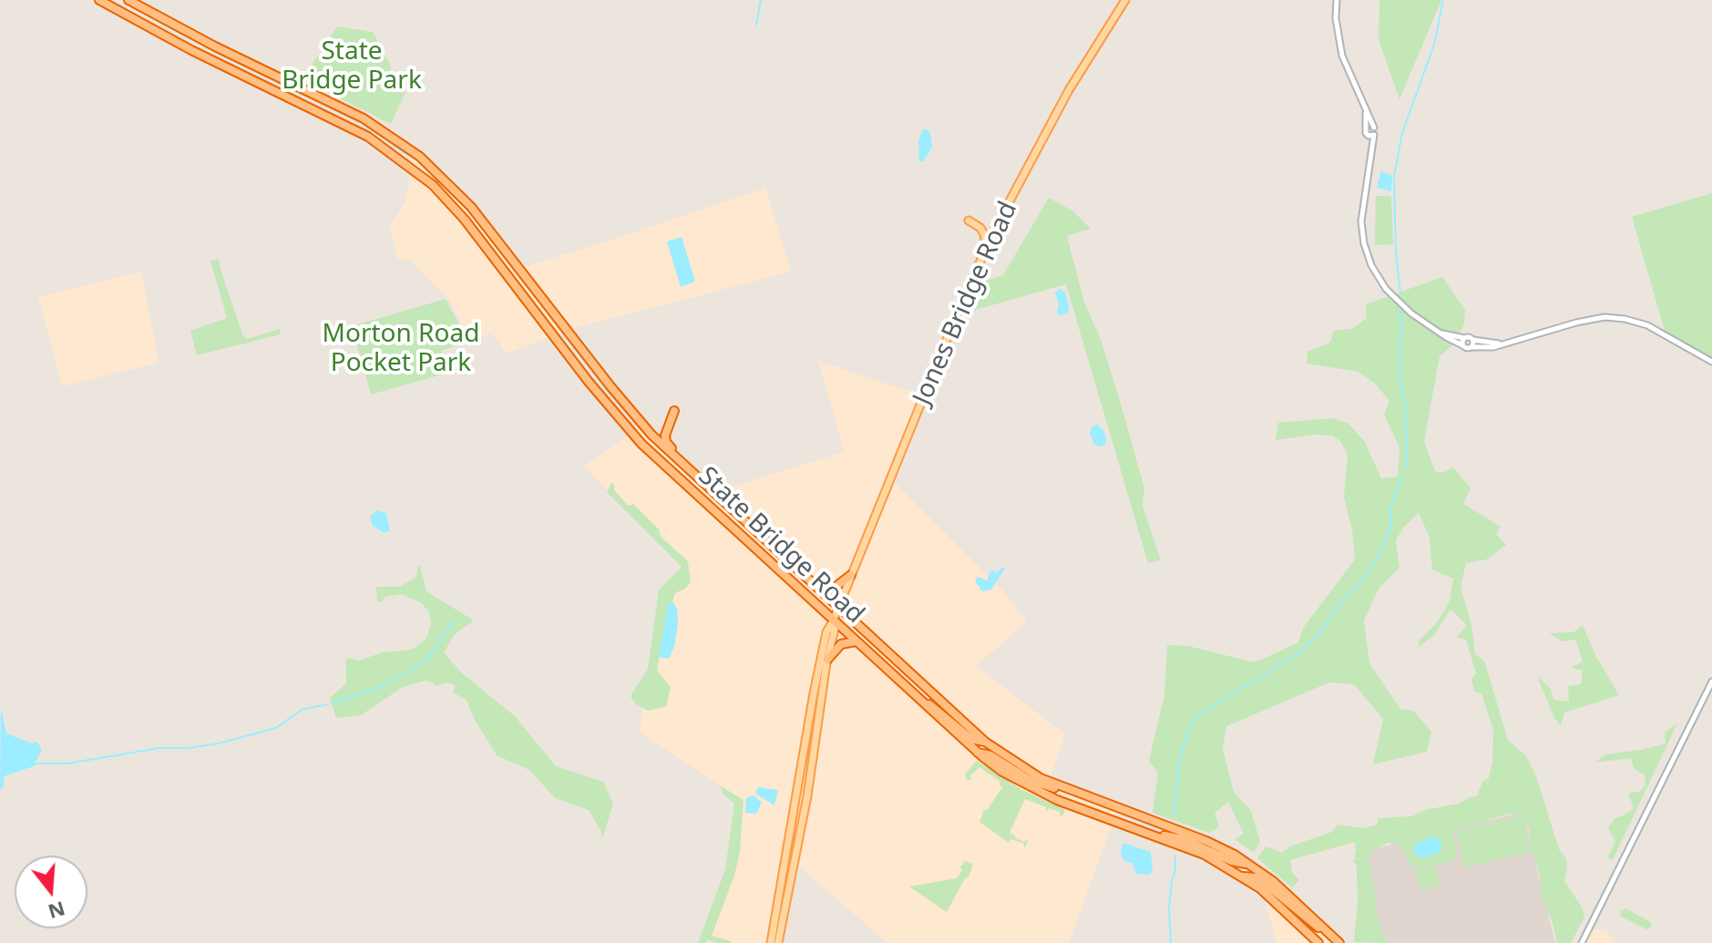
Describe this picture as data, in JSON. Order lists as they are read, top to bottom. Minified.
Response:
{"streets":{"highway":["State Bridge Road"],"main road":["Jones Bridge Road"]},"crossings":[["Jones Bridge Road","State Bridge Road"]],"parks":["State Bridge Park","Morton Road Pocket Park"],"north":"bottom"}
